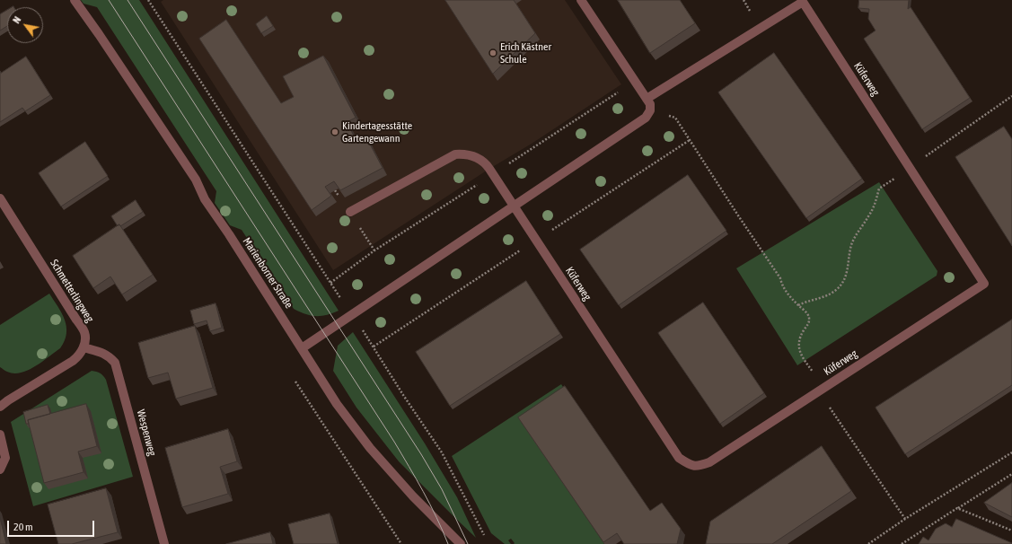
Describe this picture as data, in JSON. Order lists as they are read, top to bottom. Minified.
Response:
{"streets":{"street":["Küferweg","Marienborner Straße","Schmetterlingweg","Wespenweg"]},"crossings":[["Schmetterlingweg","Wespenweg"]],"places":["Erich Kästner Schule","Kindertagesstätte Gartengewann"],"scale_bar":"20 m","north":"top left"}
